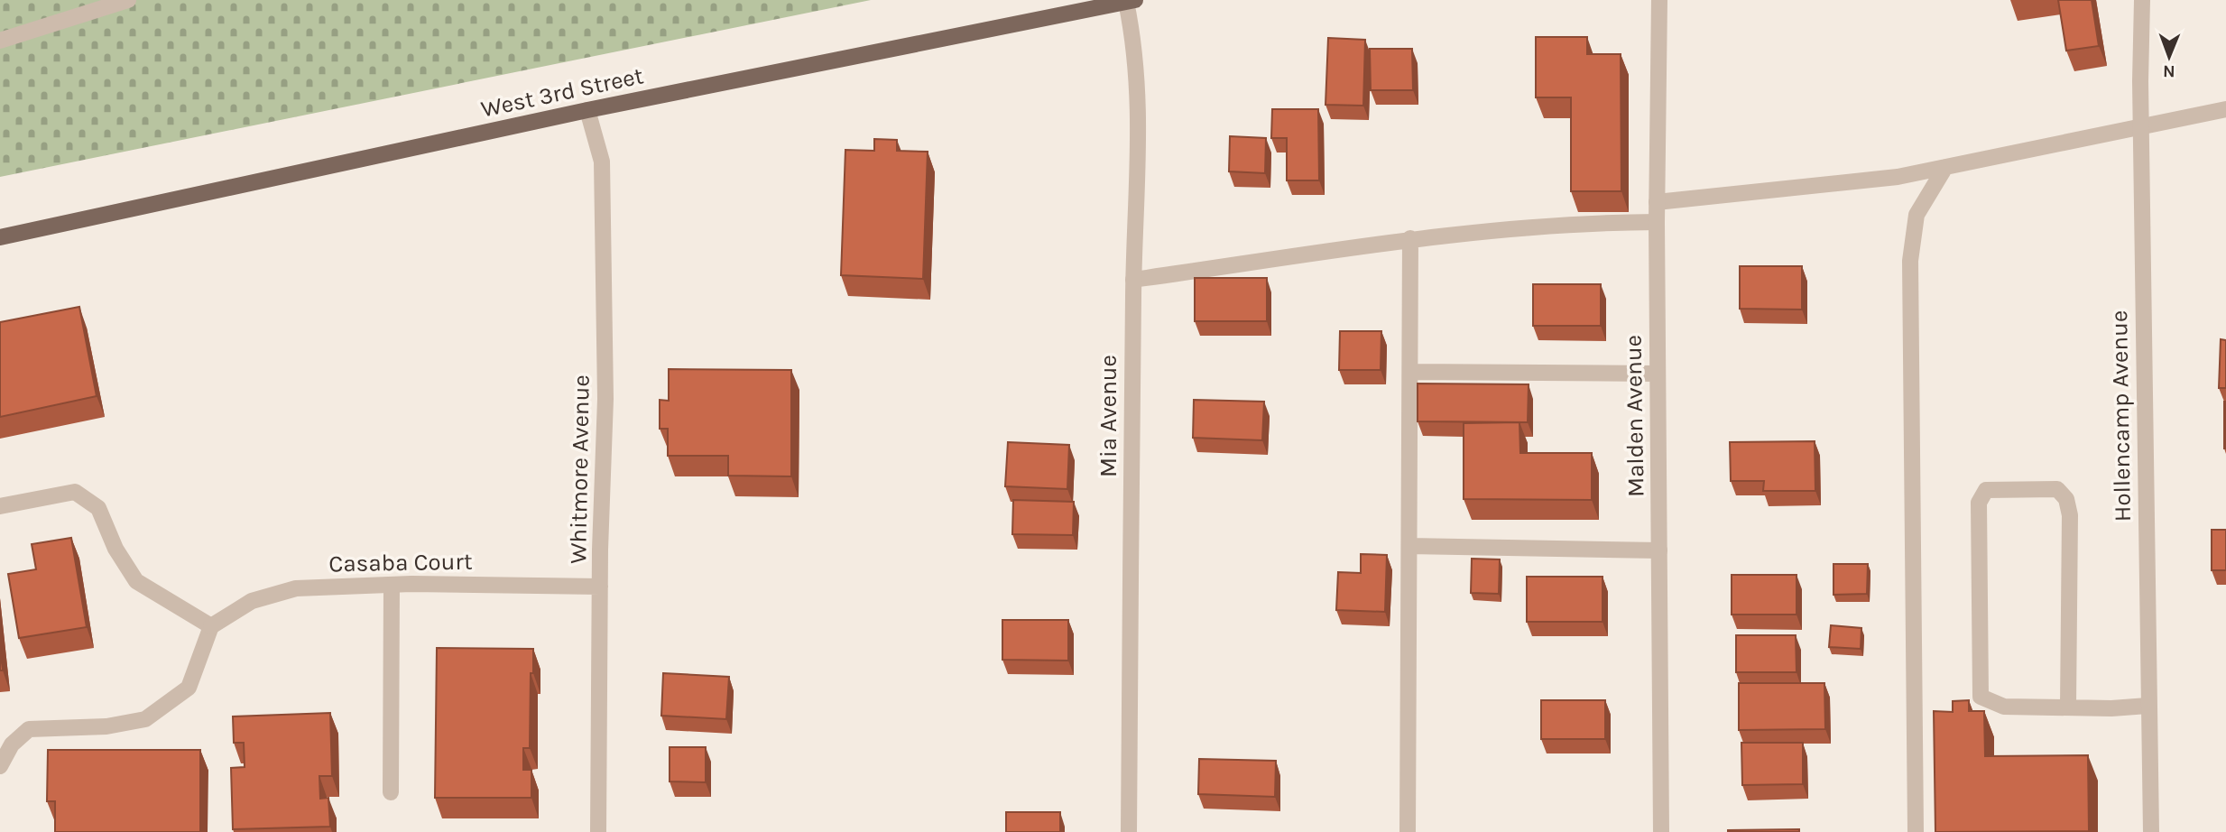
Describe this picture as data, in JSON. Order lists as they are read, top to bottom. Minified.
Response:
{"streets":{"main road":["West 3rd Street"],"street":["Mia Avenue","Malden Avenue","Hollencamp Avenue","Whitmore Avenue","Casaba Court"]},"crossings":[["West 3rd Street","Mia Avenue"],["West 3rd Street","Whitmore Avenue"],["Whitmore Avenue","Casaba Court"]],"north":"bottom"}
